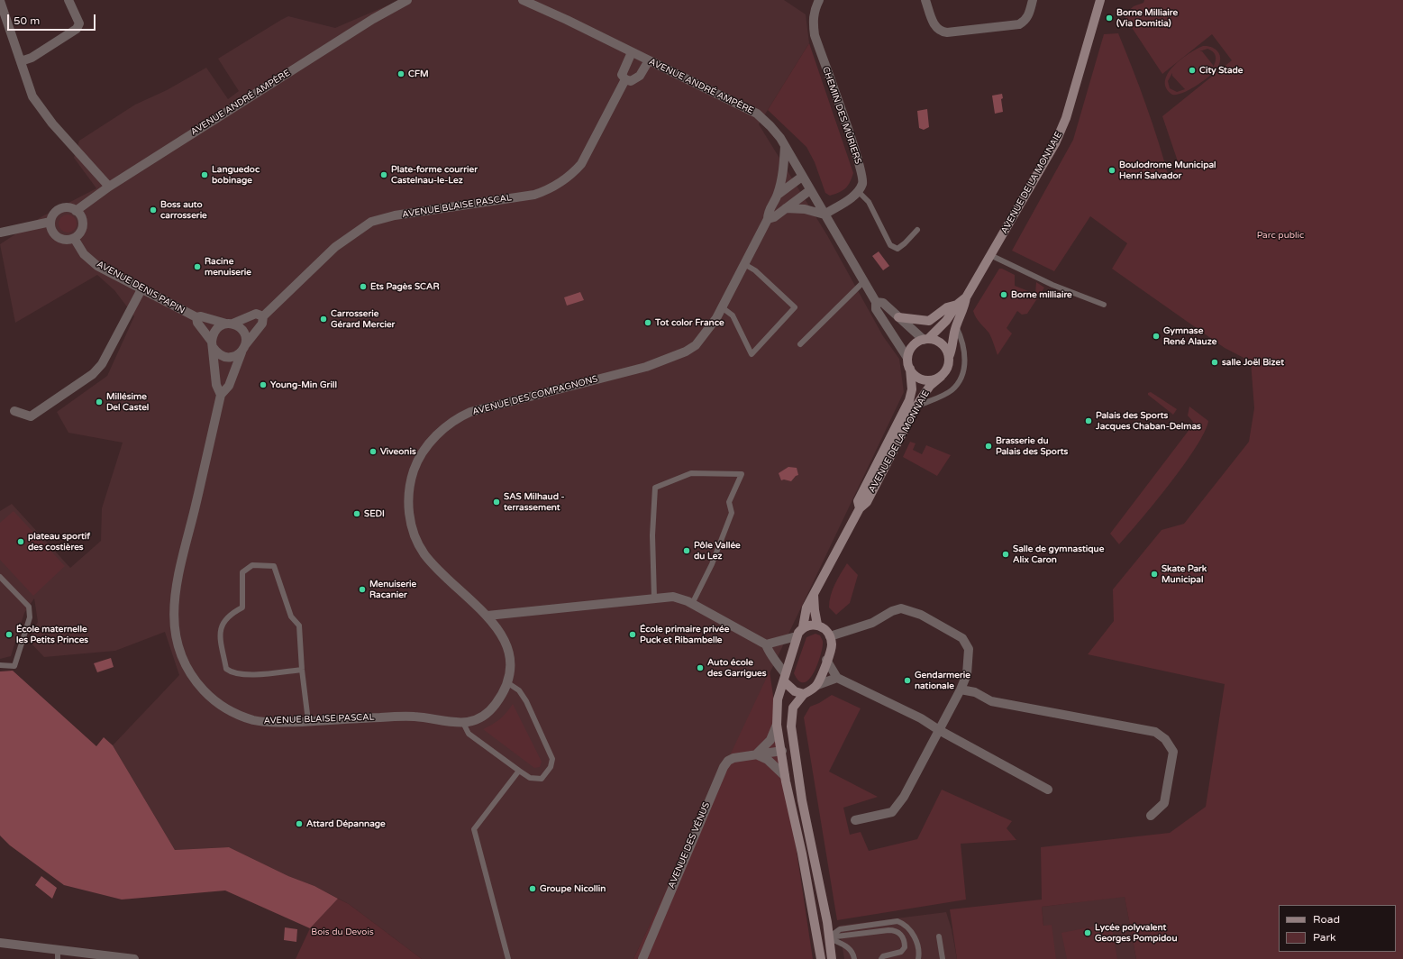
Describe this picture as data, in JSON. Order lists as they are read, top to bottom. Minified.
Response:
{"streets":{"street":["AVENUE ANDRÉ AMPÈRE","CHEMIN DES MÛRIERS","AVENUE DE LA MONNAIE","AVENUE BLAISE PASCAL","AVENUE DENIS PAPIN","AVENUE DES COMPAGNONS","AVENUE DES VÉNUS"]},"crossings":[["AVENUE ANDRÉ AMPÈRE","AVENUE DE LA MONNAIE"],["AVENUE ANDRÉ AMPÈRE","AVENUE BLAISE PASCAL"],["AVENUE ANDRÉ AMPÈRE","AVENUE DENIS PAPIN"],["AVENUE ANDRÉ AMPÈRE","AVENUE DES COMPAGNONS"],["AVENUE BLAISE PASCAL","AVENUE DENIS PAPIN"],["AVENUE BLAISE PASCAL","AVENUE DES COMPAGNONS"]],"parks":["Parc public","Bois du Devois"],"places":["Borne Milliaire (Via Domitia)","City Stade","CFM","Boulodrome Municipal Henri Salvador","Languedoc bobinage","Plate-forme courrier Castelnau-le-Lez","Boss auto carrosserie","Racine menuiserie","Ets Pagès SCAR","Borne milliaire","Carrosserie Gérard Mercier","Tot color France","Gymnase René Alauze","salle Joël Bizet","Young-Min Grill","Millésime Del Castel","Palais des Sports Jacques Chaban-Delmas","Brasserie du Palais des Sports","Viveonis","SAS Milhaud - terrassement","SEDI","plateau sportif des costières","Pôle Vallée du Lez","Salle de gymnastique Alix Caron","Skate Park Municipal","Menuiserie Racanier","École maternelle les Petits Princes","École primaire privée Puck et Ribambelle","Auto école des Garrigues","Gendarmerie nationale","Attard Dépannage","Groupe Nicollin","Lycée polyvalent Georges Pompidou"],"legend":["Road","Park"],"scale_bar":"50 m"}
